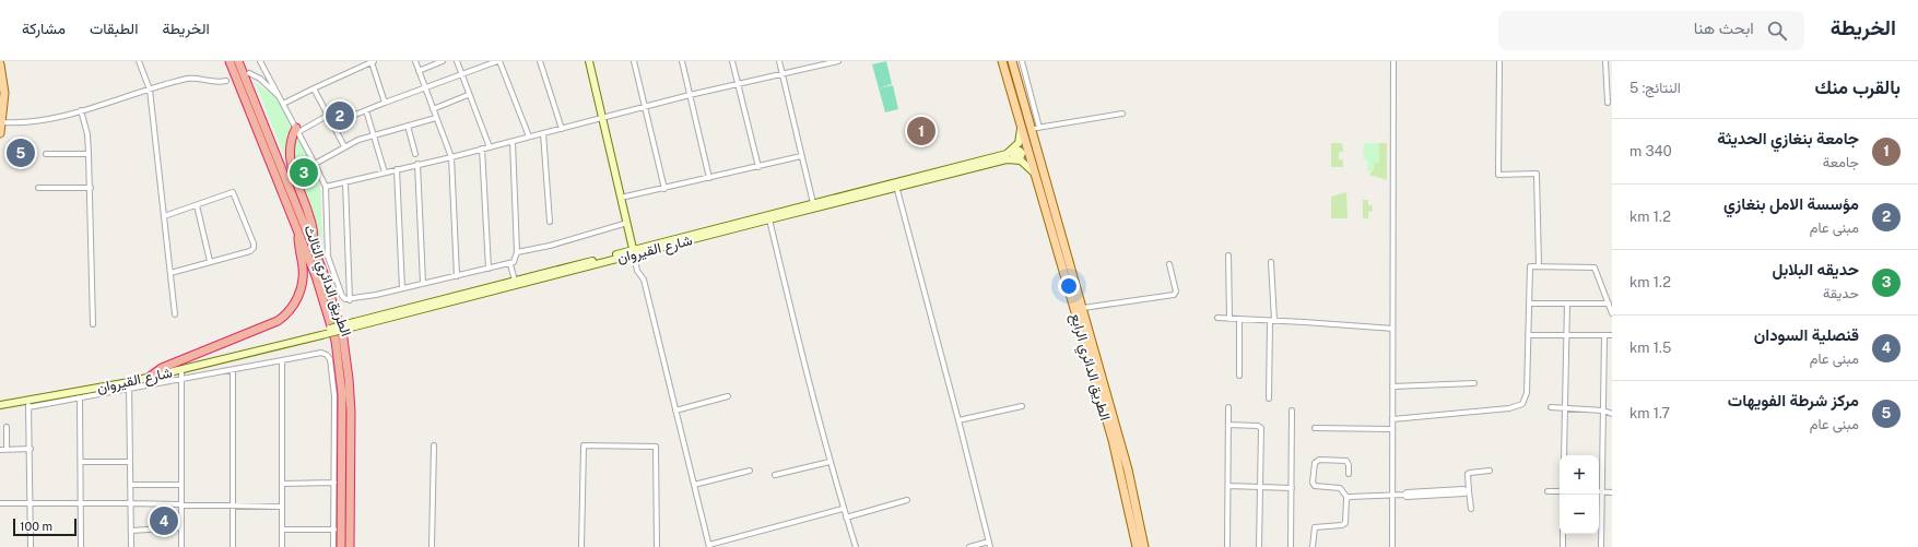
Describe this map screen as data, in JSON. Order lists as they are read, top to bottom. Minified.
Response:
{"streets":{"highway":["الطريق الدائري الثالث"],"main road":["شارع القيروان","الطريق الدائري الرابع"]},"scale_bar":"100 m","page":{"header":"الخريطة","search":"ابحث هنا","nav":["الخريطة","الطبقات","مشاركة"],"heading":["بالقرب منك","النتائج: 5"],"pins":["2","1","5","3","4"],"list":[{"mark":"1","name":"جامعة بنغازي الحديثة","note":"جامعة","value":"340 m"},{"mark":"2","name":"مؤسسة الامل بنغازي","note":"مبنى عام","value":"1.2 km"},{"mark":"3","name":"حديقه البلابل","note":"حديقة","value":"1.2 km"},{"mark":"4","name":"قنصلية السودان","note":"مبنى عام","value":"1.5 km"},{"mark":"5","name":"مركز شرطة الفويهات","note":"مبنى عام","value":"1.7 km"}],"map_buttons":["+","−"],"scale":"100 m"}}
